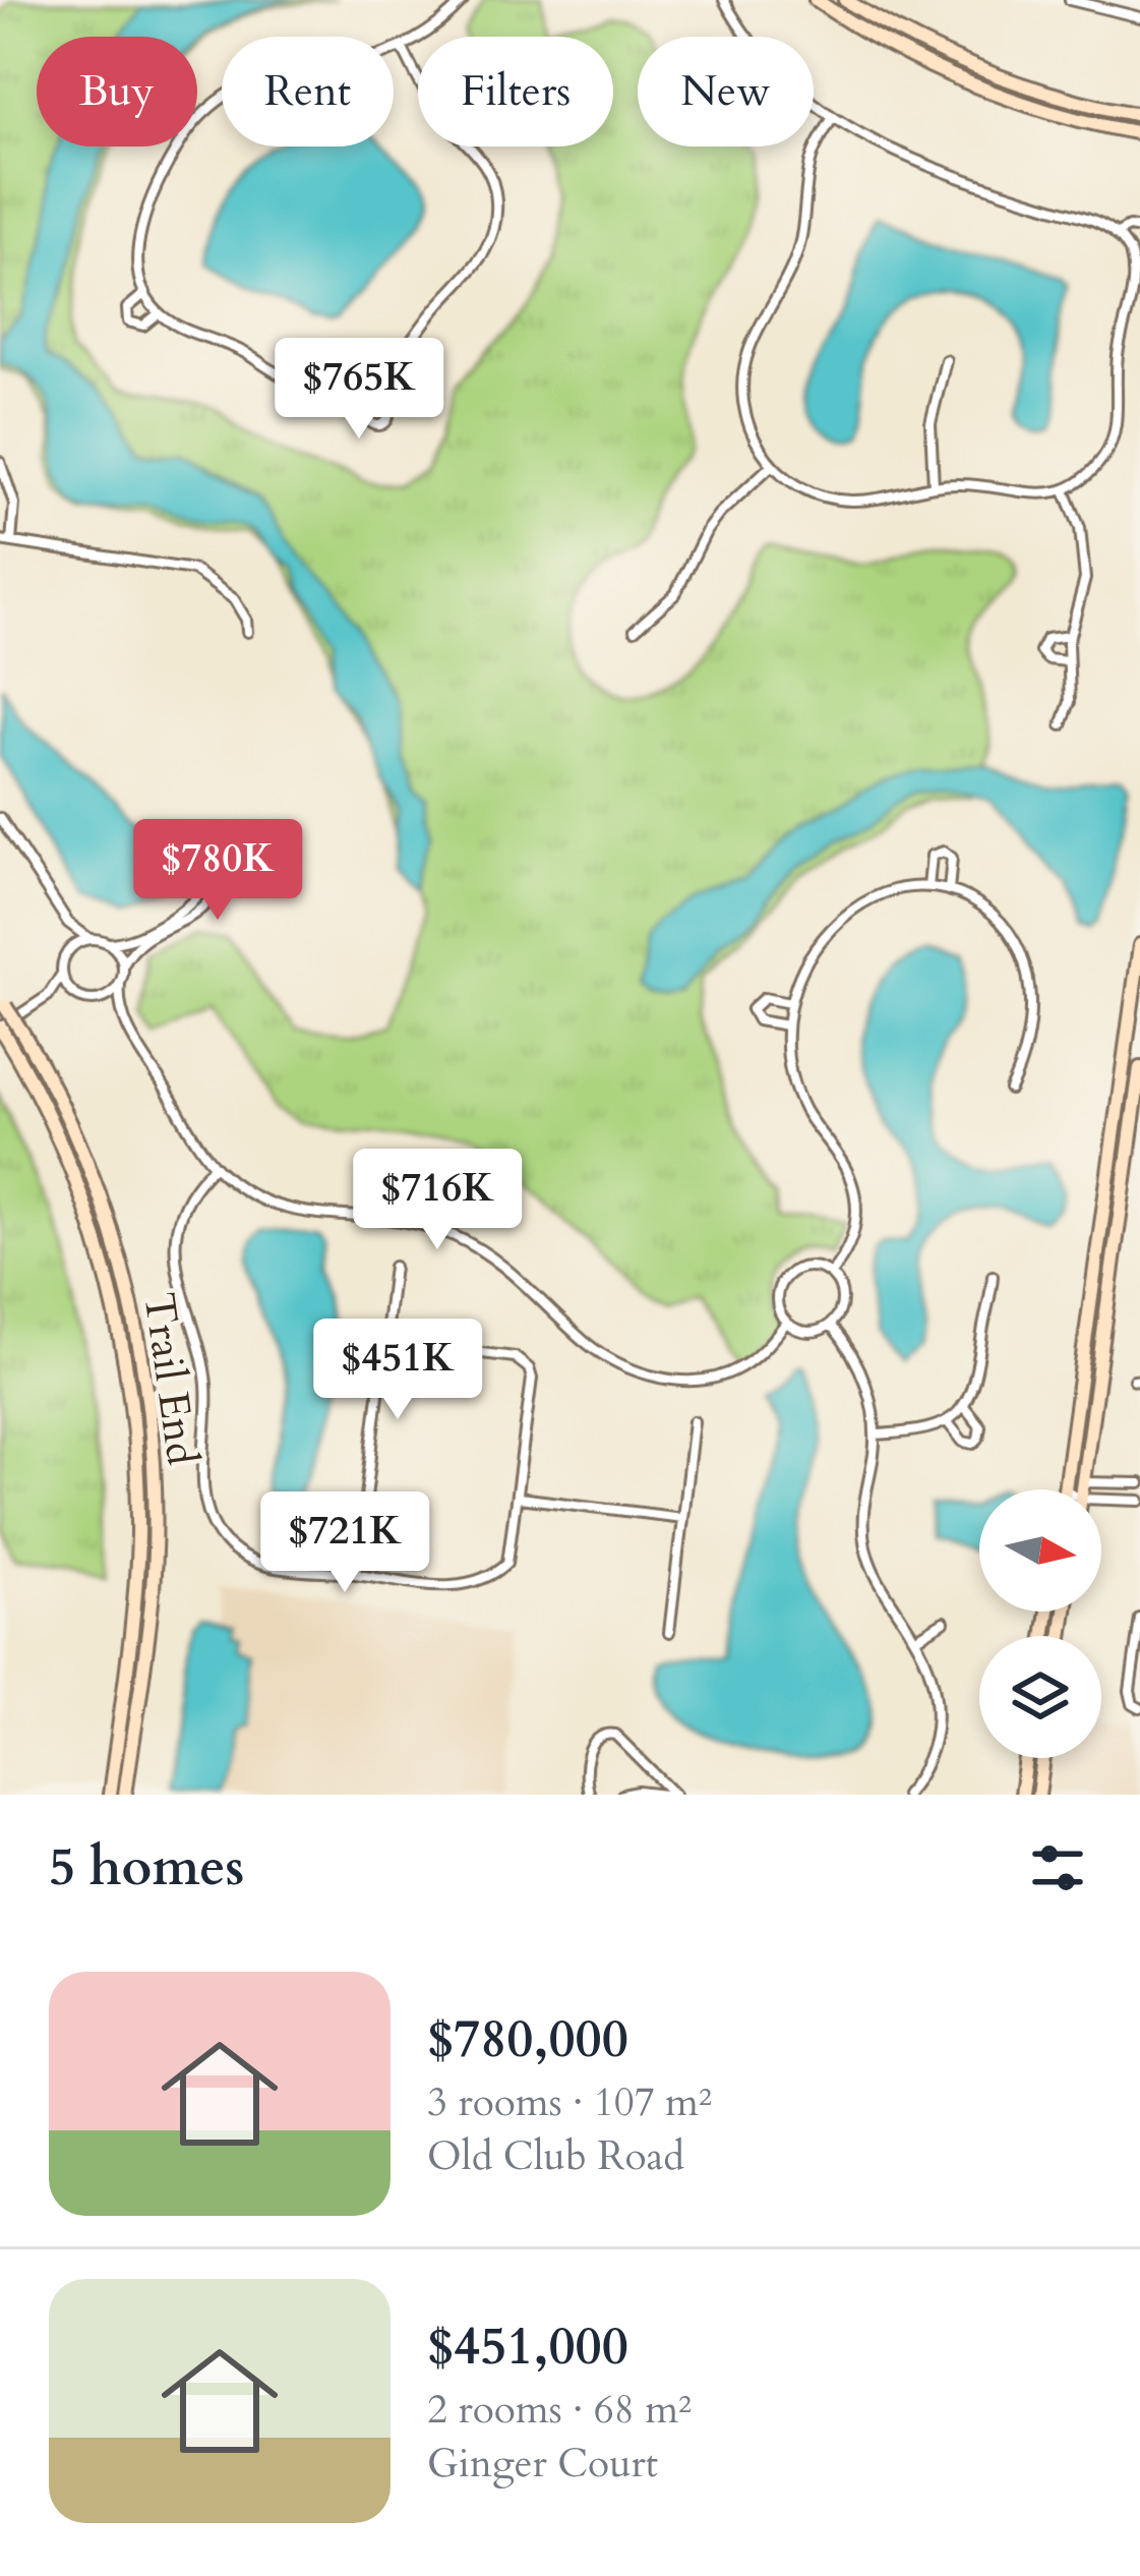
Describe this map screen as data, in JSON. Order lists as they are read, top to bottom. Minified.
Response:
{"streets":{"street":["Trail End"]},"north":"right","page":{"chip":["Buy","Rent","Filters","New"],"price":["$765K","$780K","$716K","$451K","$721K"],"heading":"5 homes","list":[{"name":"$780,000","note":"3 rooms · 107 m² · Old Club Road"},{"name":"$451,000","note":"2 rooms · 68 m² · Ginger Court"}]}}
